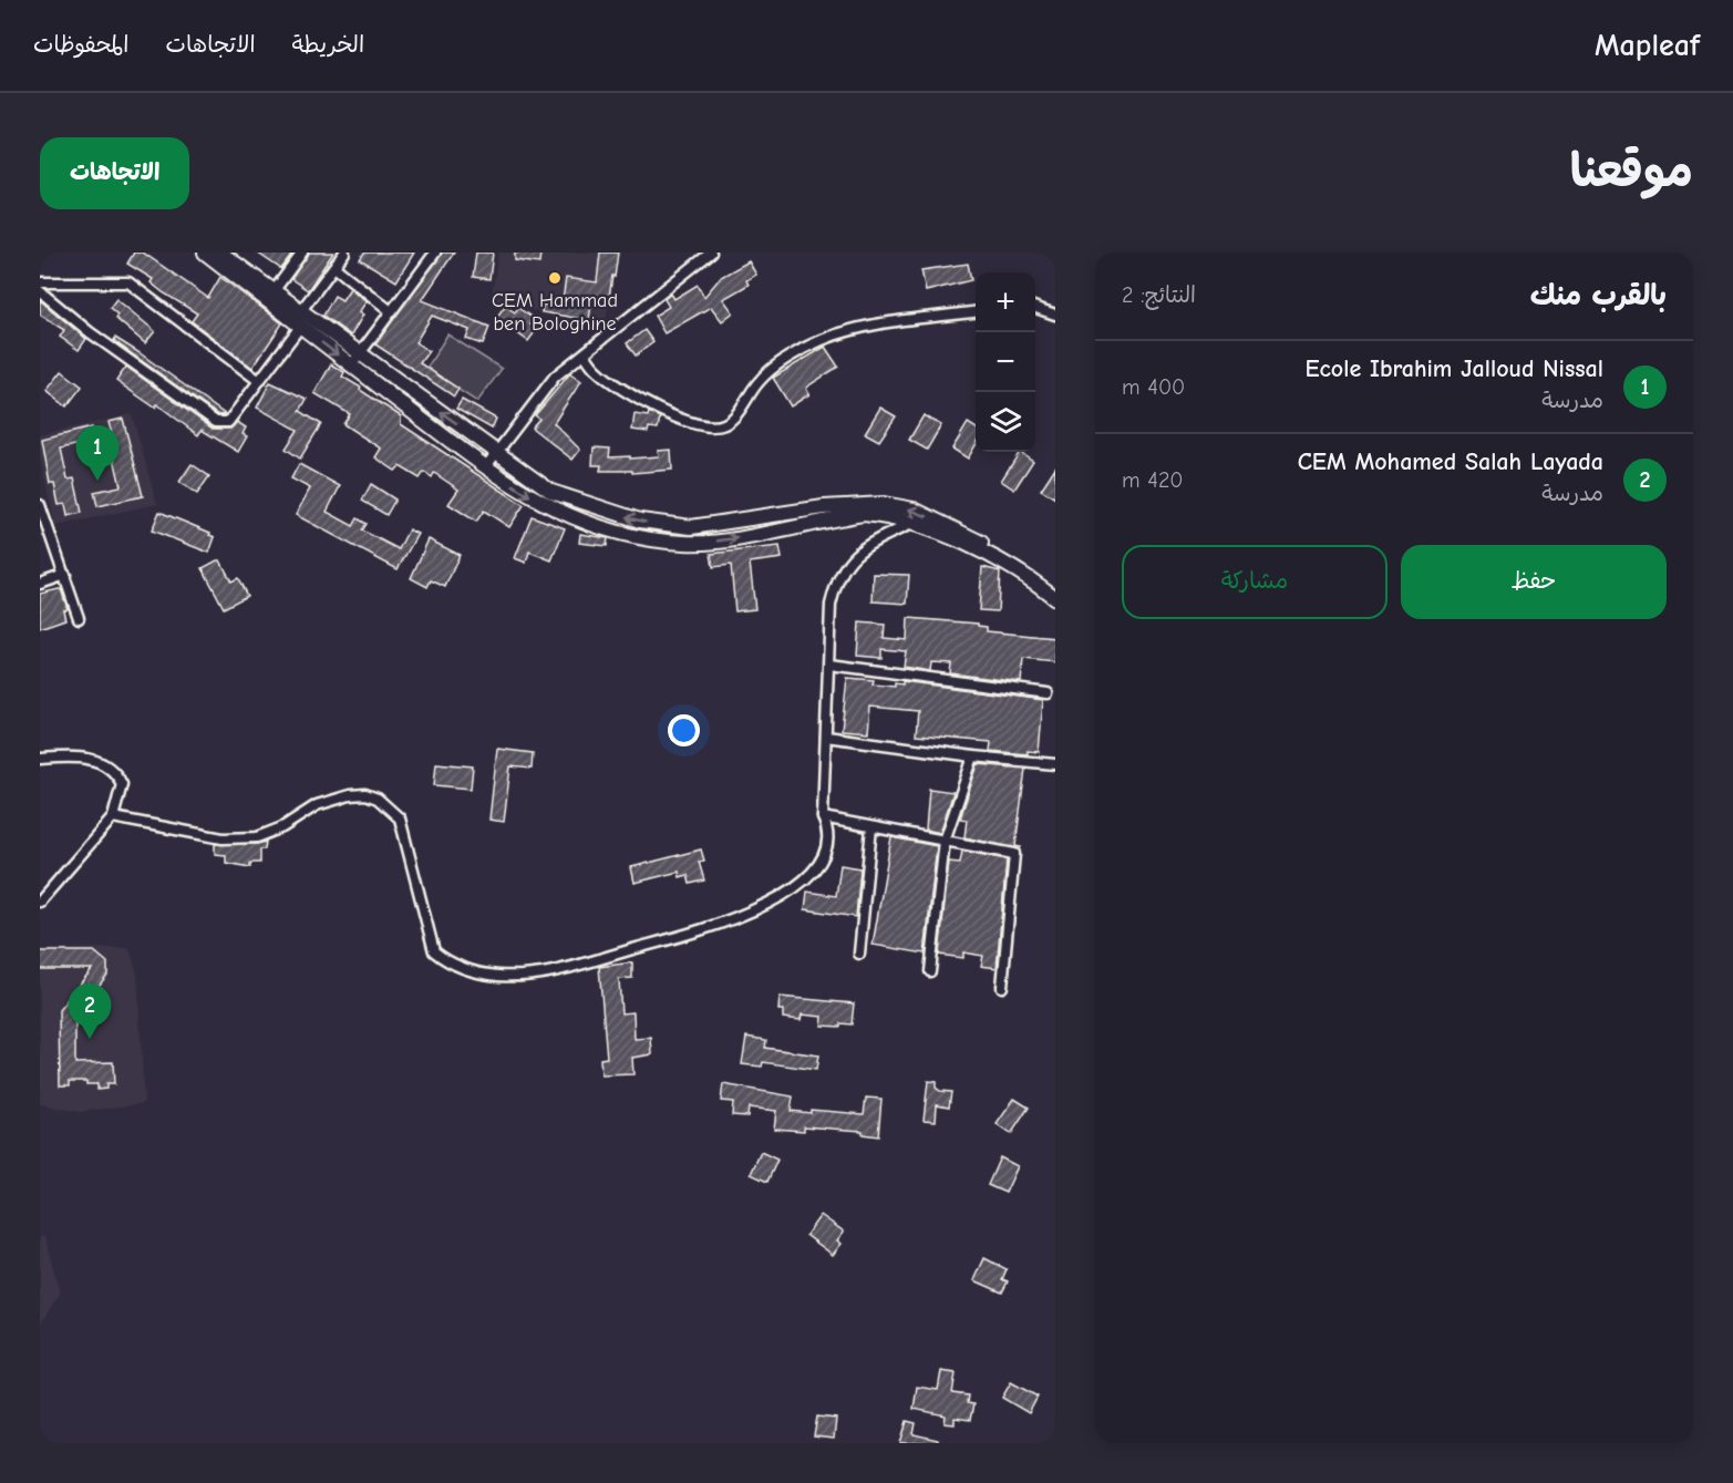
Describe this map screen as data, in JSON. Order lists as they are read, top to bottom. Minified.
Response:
{"places":["CEM Hammad ben Bologhine"],"page":{"header":"Mapleaf","nav":["الخريطة","الاتجاهات","المحفوظات"],"title":"موقعنا","buttons":["الاتجاهات",["حفظ","مشاركة"]],"heading":["بالقرب منك","النتائج: 2"],"map_buttons":["+","−"],"list":[{"mark":"1","name":"Ecole Ibrahim Jalloud Nissal","note":"مدرسة","value":"400 m"},{"mark":"2","name":"CEM Mohamed Salah Layada","note":"مدرسة","value":"420 m"}],"pins":["1","2"]}}
